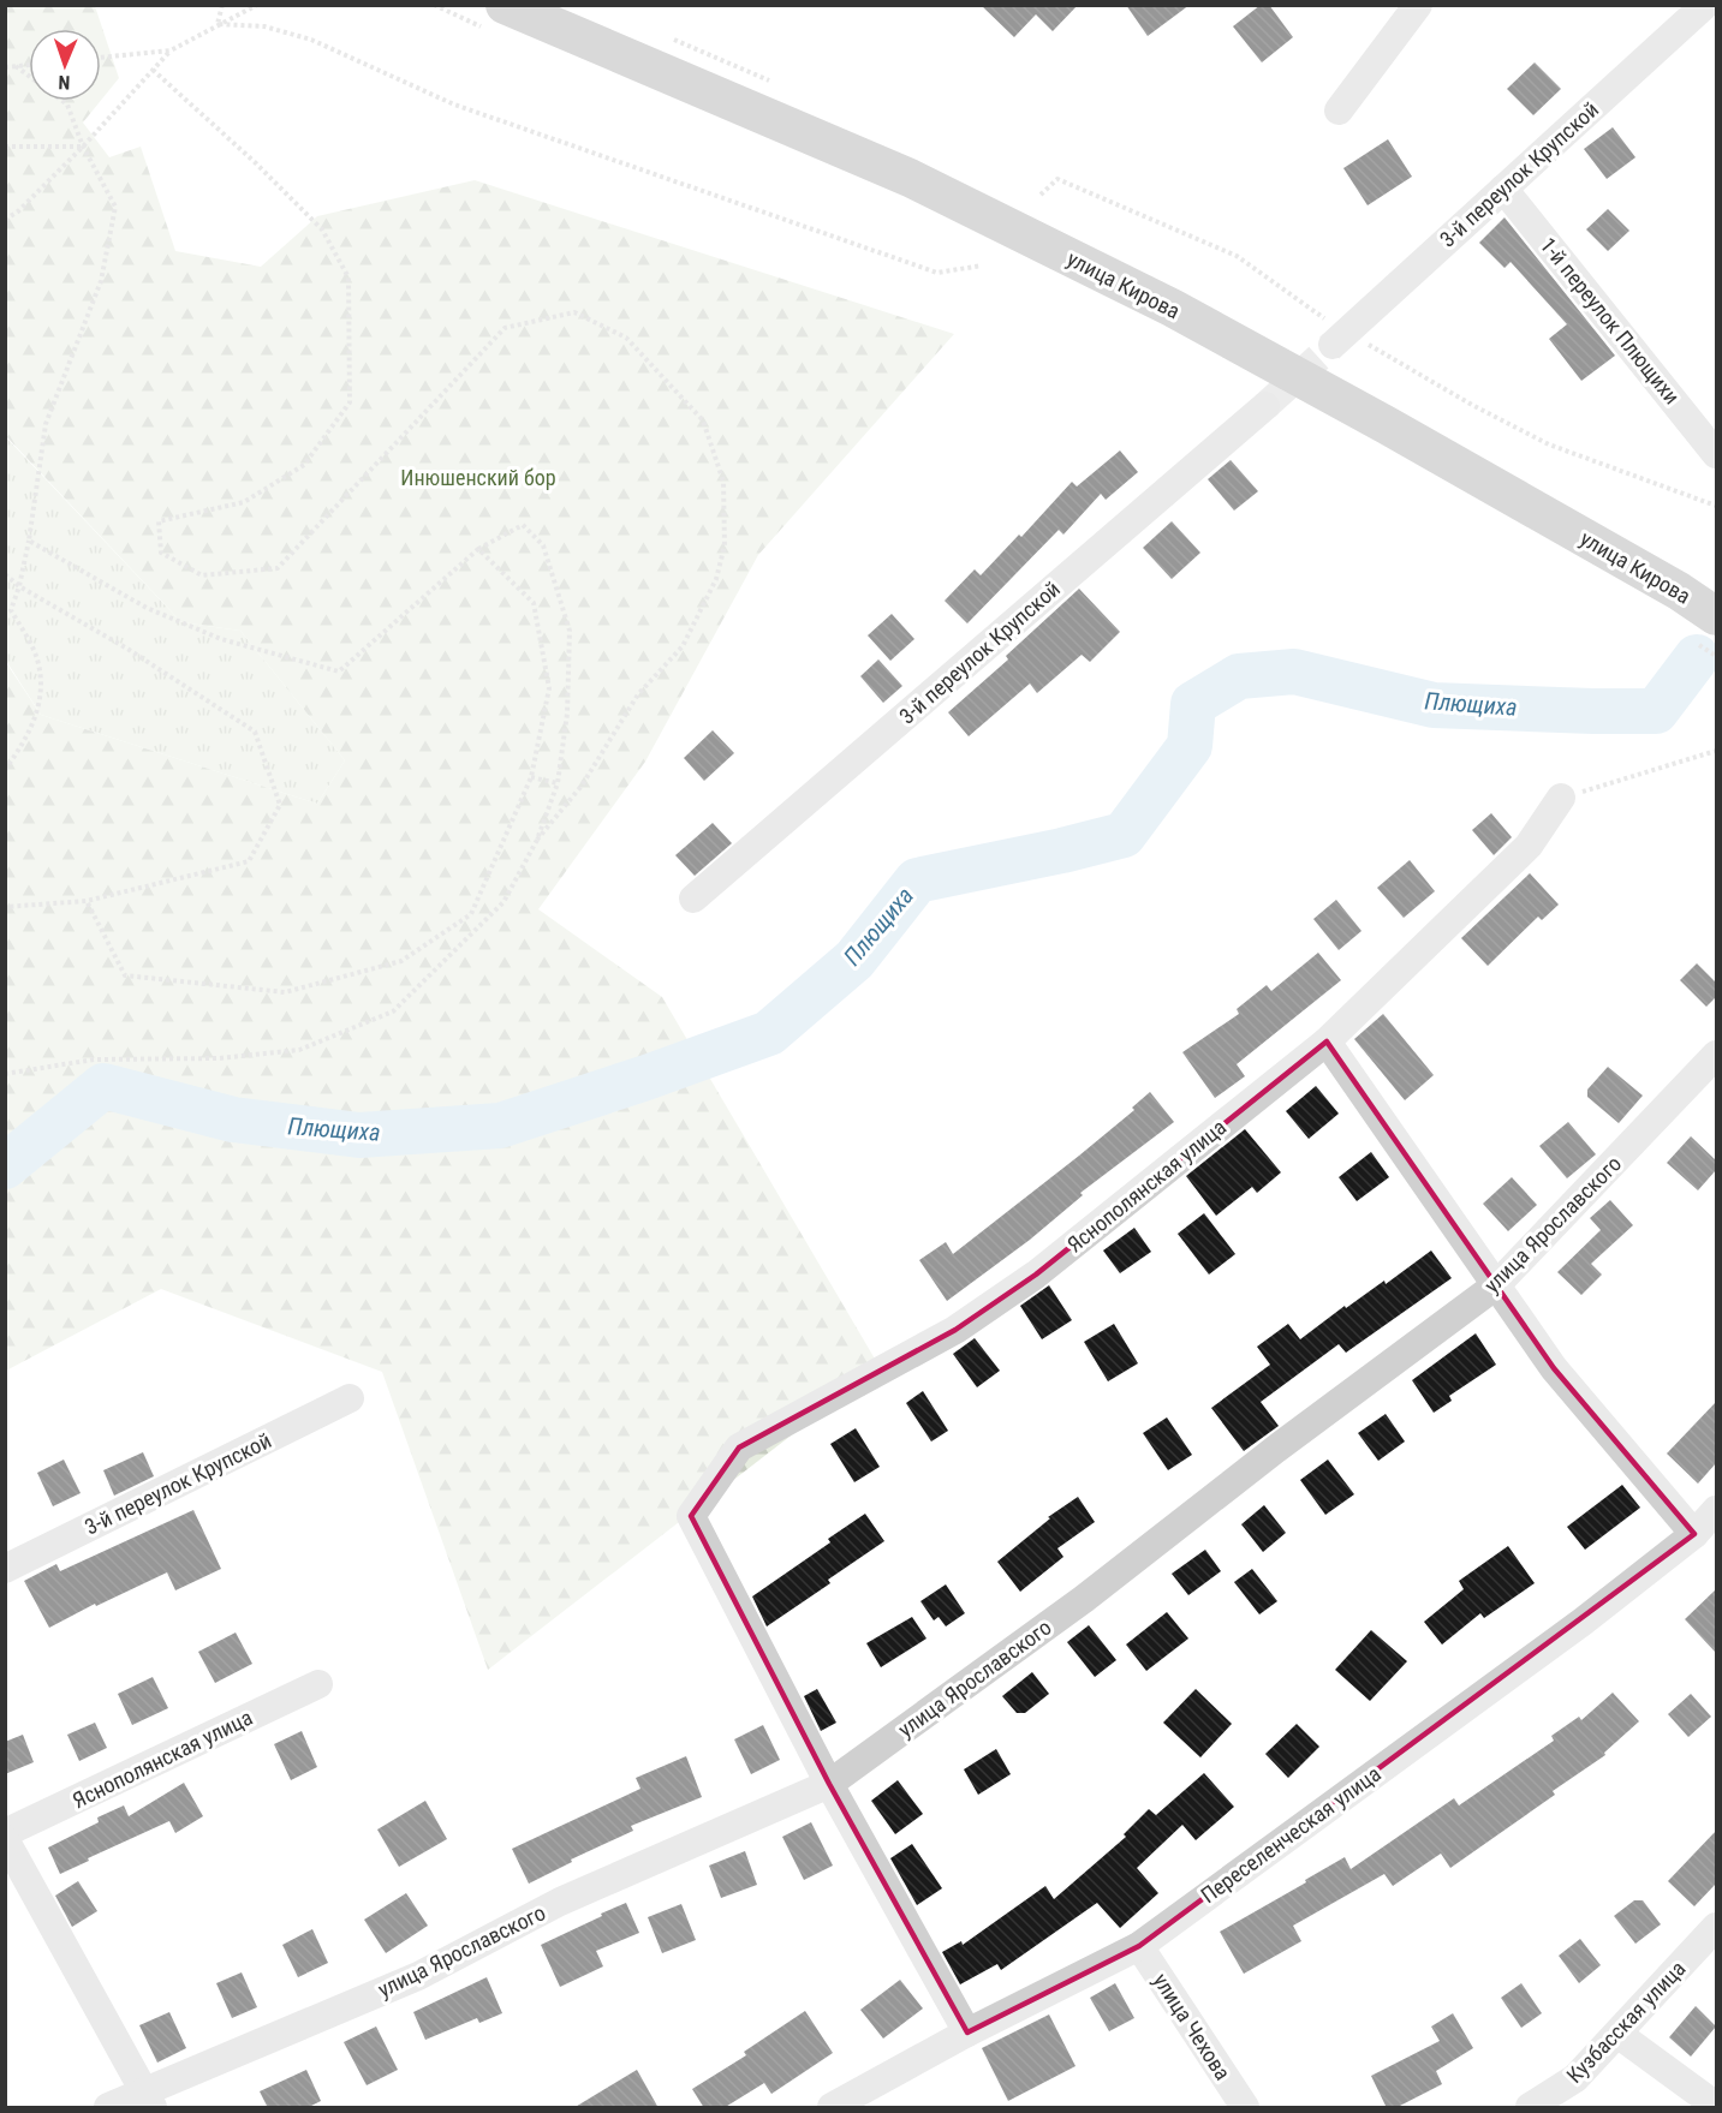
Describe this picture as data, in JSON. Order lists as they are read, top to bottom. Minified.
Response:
{"streets":{"main road":["улица Кирова"],"street":["3-й переулок Крупской","1-й переулок Плющихи","Яснополянская улица","улица Ярославского","Переселенческая улица","Кузбасская улица","улица Чехова"]},"crossings":[["3-й переулок Крупской","1-й переулок Плющихи"],["Яснополянская улица","улица Ярославского"],["Переселенческая улица","улица Чехова"]],"water":["Плющиха"],"parks":["Инюшенский бор"],"north":"bottom"}
